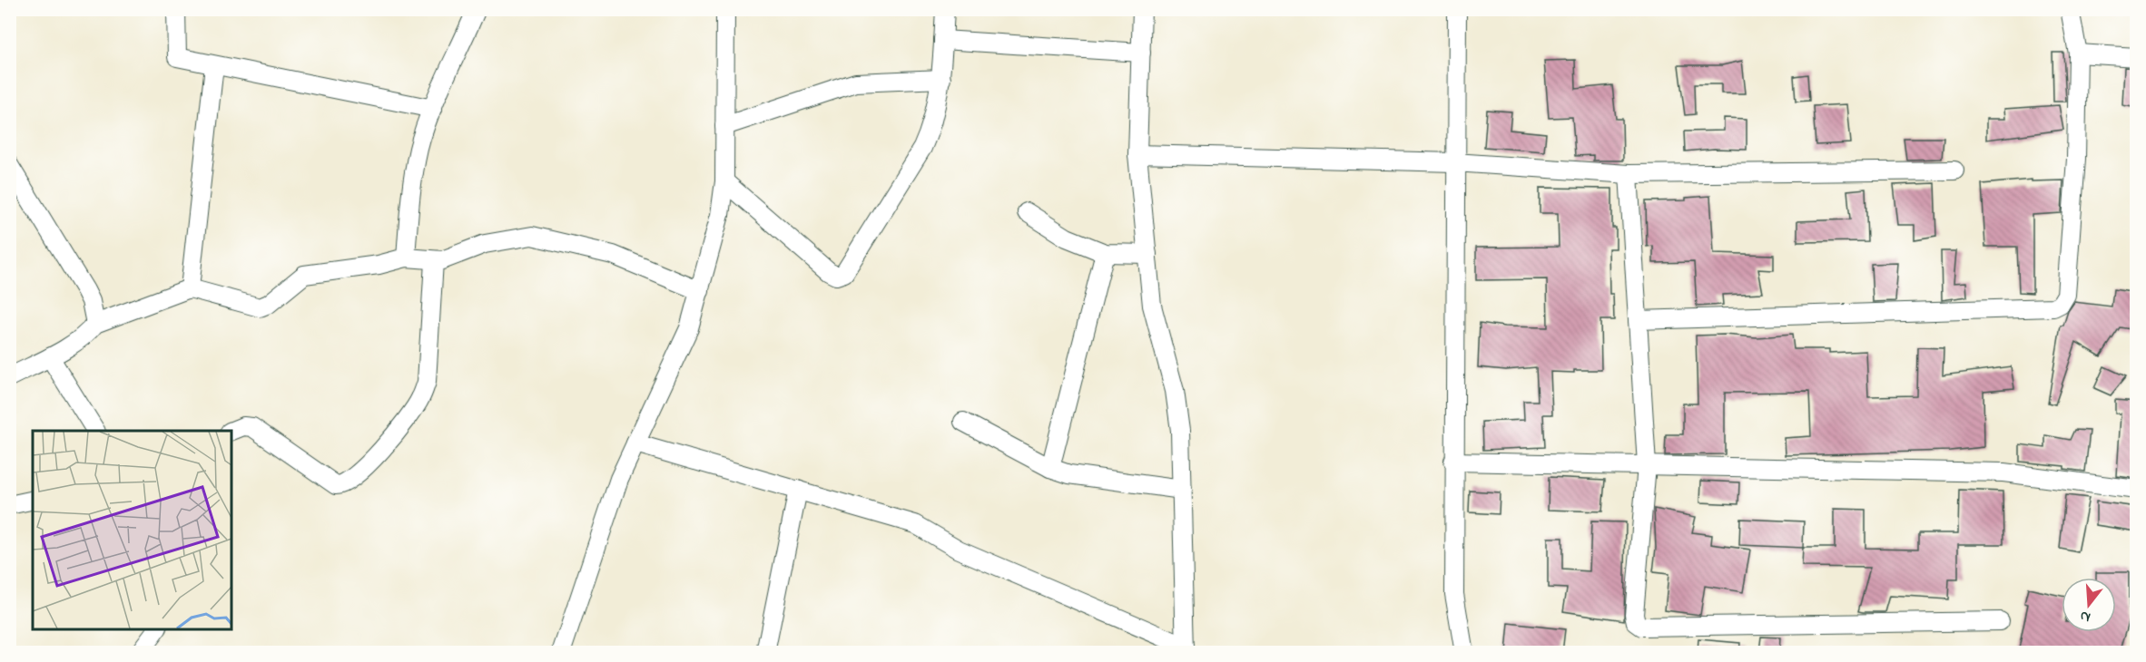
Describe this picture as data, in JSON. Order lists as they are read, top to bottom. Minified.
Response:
{"north":"bottom"}
